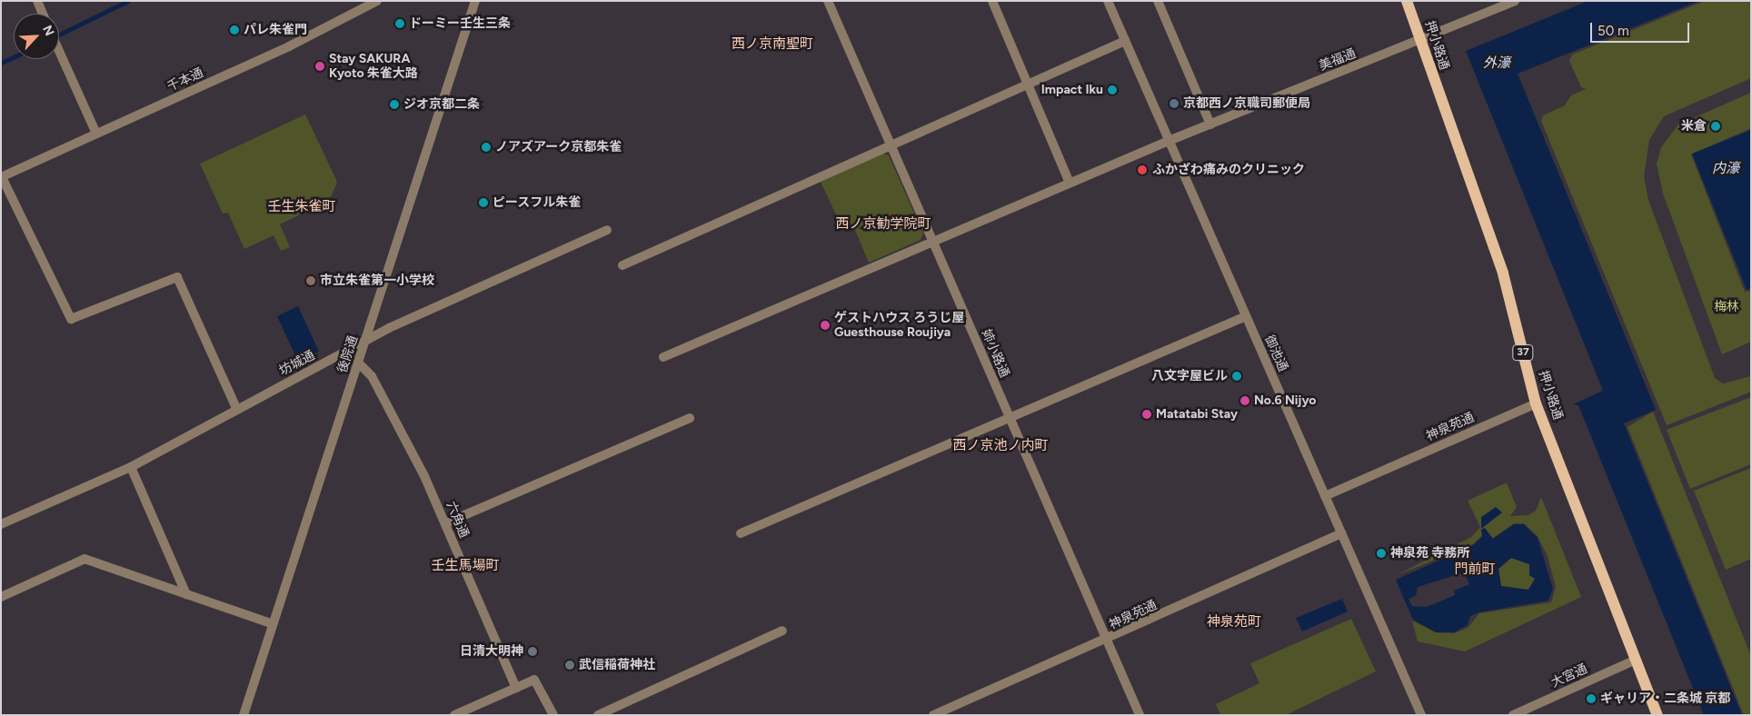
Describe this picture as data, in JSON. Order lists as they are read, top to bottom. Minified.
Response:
{"streets":{"main road":["押小路通","37"],"street":["美福通","千本通","姉小路通","御池通","後院通","坊城通","神泉苑通","六角通","大宮通"]},"crossings":[["押小路通","美福通"],["押小路通","神泉苑通"],["押小路通","大宮通"],["美福通","姉小路通"],["美福通","御池通"],["姉小路通","神泉苑通"],["御池通","神泉苑通"],["後院通","坊城通"],["後院通","六角通"]],"districts":["西ノ京南聖町","壬生朱雀町","西ノ京勧学院町","西ノ京池ノ内町","壬生馬場町","門前町","神泉苑町"],"water":["外濠","内濠"],"parks":["梅林"],"places":["ドーミー壬生三条","パレ朱雀門","Stay SAKURA Kyoto 朱雀大路","Impact Iku","京都西ノ京職司郵便局","ジオ京都二条","米倉","ノアズアーク京都朱雀","ふかざわ痛みのクリニック","ピースフル朱雀","市立朱雀第一小学校","ゲストハウス ろうじ屋 Guesthouse Roujiya","八文字屋ビル","No.6 Nijyo","Matatabi Stay","神泉苑 寺務所","日清大明神","武信稲荷神社","ギャリア・二条城 京都"],"scale_bar":"50 m","north":"top right"}
